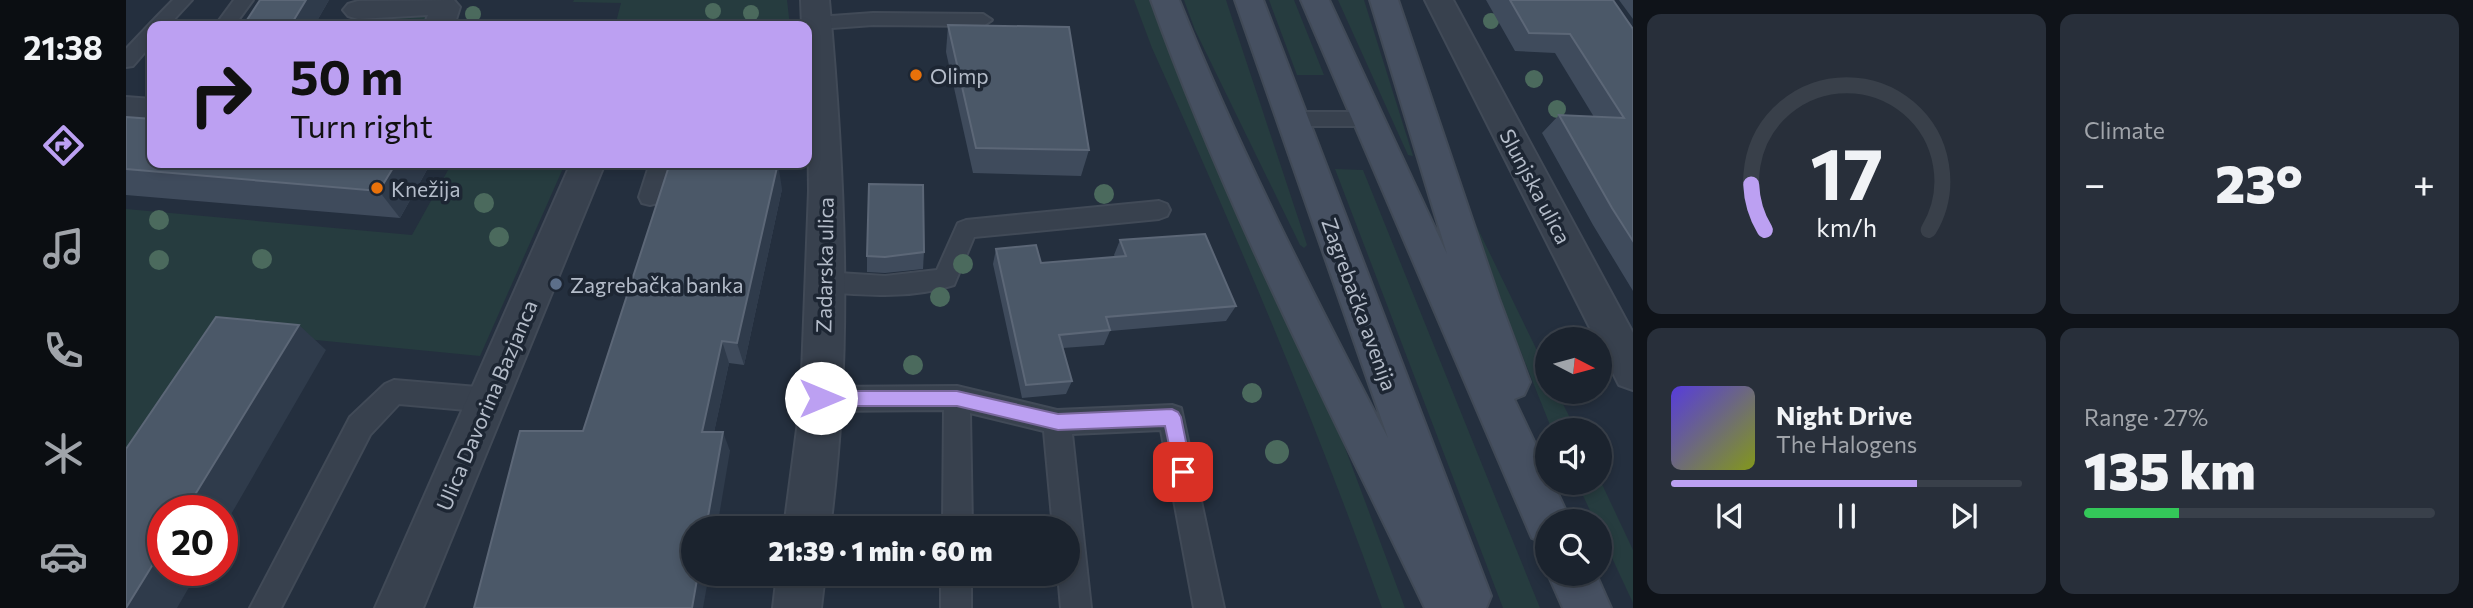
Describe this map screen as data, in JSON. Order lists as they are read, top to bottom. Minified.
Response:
{"streets":{"main road":["Zagrebačka avenija"],"street":["Slunjska ulica","Zadarska ulica","Ulica Davorina Bazjanca"]},"places":["Olimp","Knežija","Zagrebačka banka"],"north":"right","page":{"tabs":"21:38","tile":["Climate",["Range · 27%","135 km"]],"turn":["50 m","Turn right"],"heat":["−","23°","+"],"song":["Night Drive","The Halogens"],"limit":"20","trip":"21:39 · 1 min · 60 m","gauge":["17","km/h"]}}
